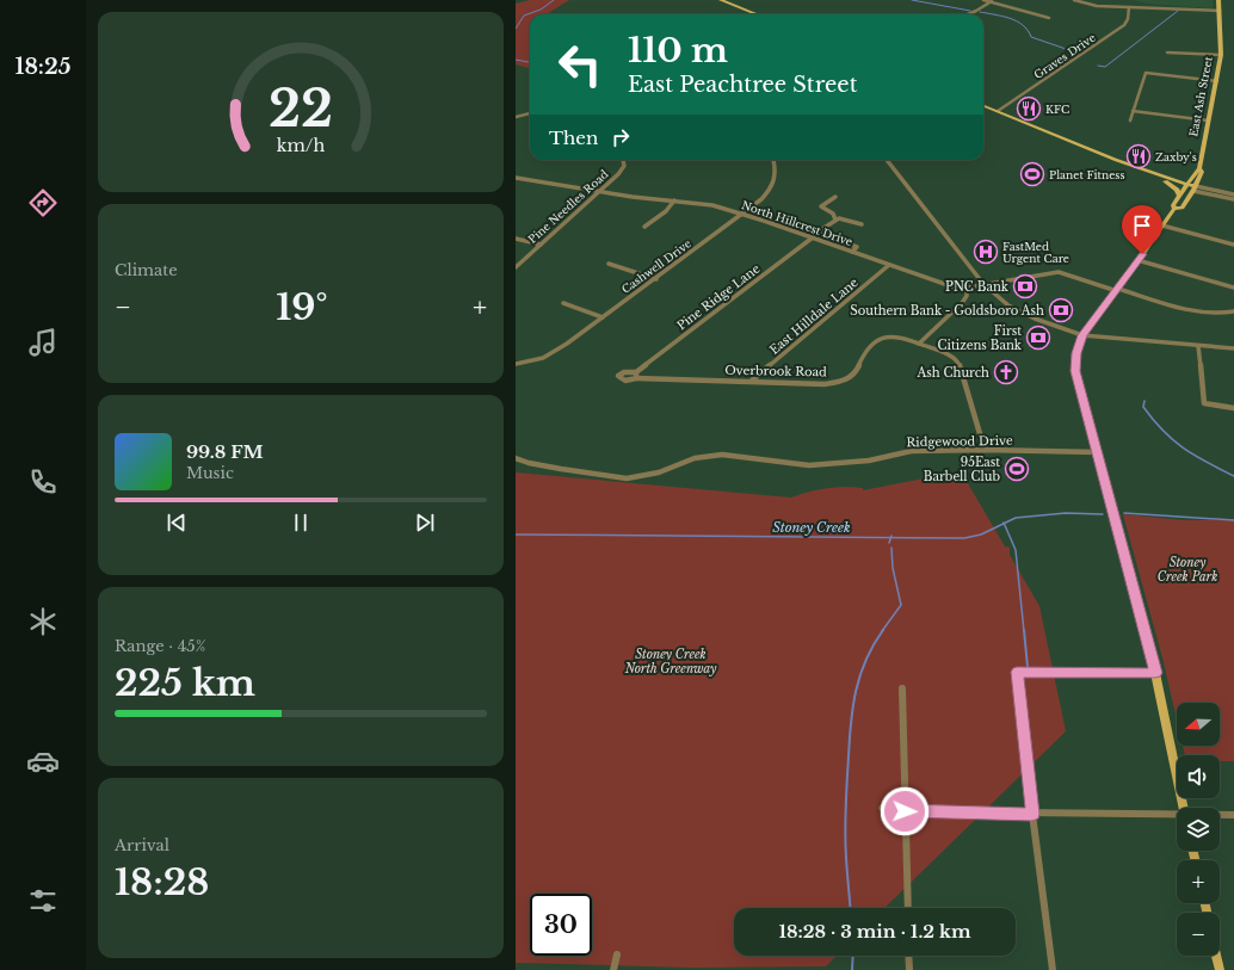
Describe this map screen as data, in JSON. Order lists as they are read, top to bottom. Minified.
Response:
{"streets":{"main road":["East Ash Street"],"street":["Graves Drive","Pine Needles Road","North Hillcrest Drive","Cashwell Drive","Pine Ridge Lane","East Hilldale Lane","Overbrook Road","Ridgewood Drive"]},"crossings":[["East Ash Street","North Hillcrest Drive"],["East Ash Street","Ridgewood Drive"],["Pine Needles Road","North Hillcrest Drive"],["North Hillcrest Drive","Cashwell Drive"],["North Hillcrest Drive","Pine Ridge Lane"],["North Hillcrest Drive","East Hilldale Lane"],["Pine Ridge Lane","Overbrook Road"],["East Hilldale Lane","Overbrook Road"],["Overbrook Road","Ridgewood Drive"]],"water":["Stoney Creek"],"parks":["Stoney Creek Park","Stoney Creek North Greenway"],"places":{"restaurant":["KFC","Zaxby's"],"sports":["Planet Fitness","95East Barbell Club"],"hospital":["FastMed Urgent Care"],"bank":["PNC Bank","Southern Bank - Goldsboro Ash","First Citizens Bank"],"church":["Ash Church"]},"north":"left","page":{"tabs":"18:25","turn":["110 m","East Peachtree Street"],"then":"Then","tile":["Climate",["Range · 45%","225 km"],["Arrival","18:28"]],"heat":["−","19°","+"],"song":["99.8 FM","Music"],"map_buttons":["+","−"],"limit":"30","trip":"18:28 · 3 min · 1.2 km","gauge":["22","km/h"]}}
